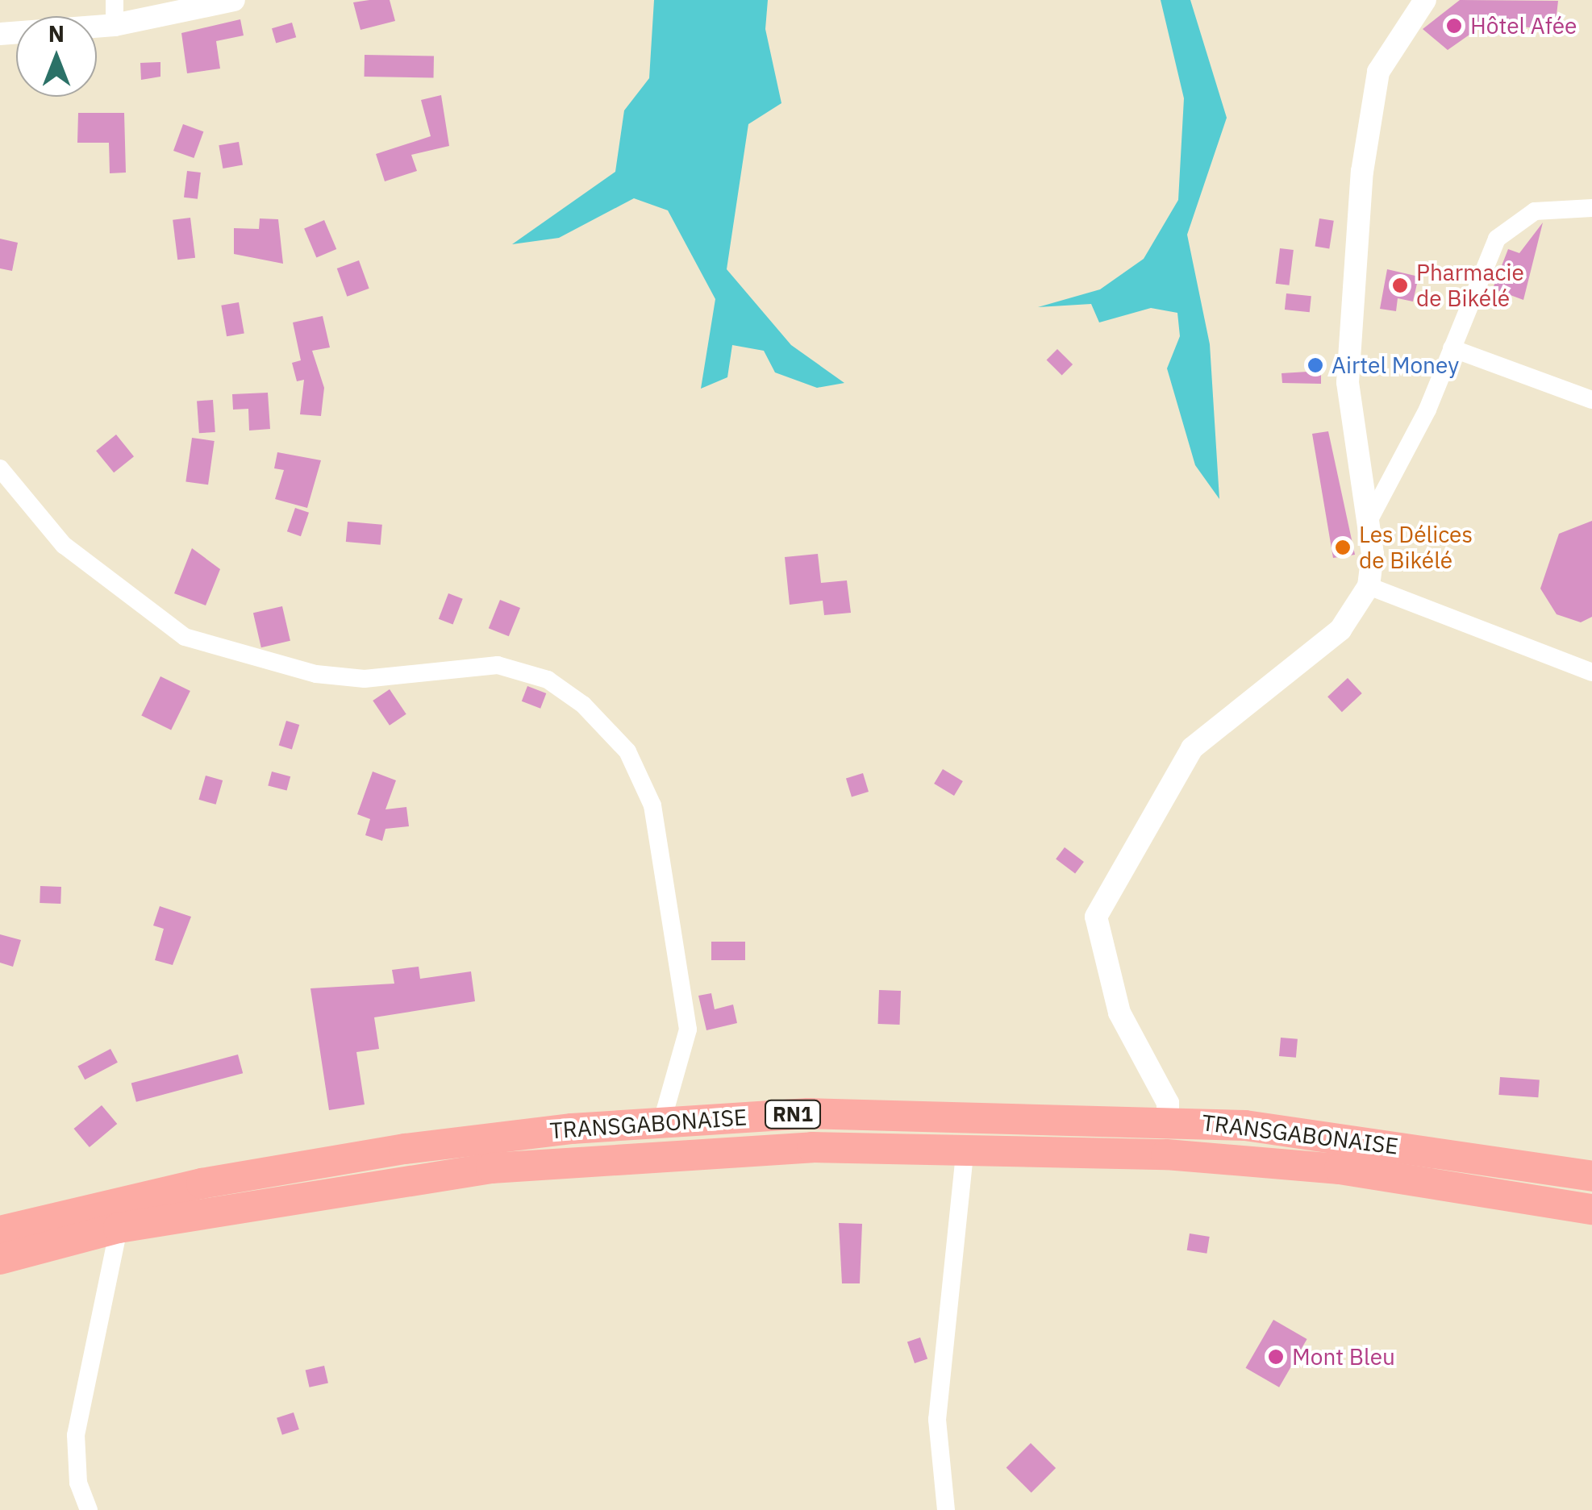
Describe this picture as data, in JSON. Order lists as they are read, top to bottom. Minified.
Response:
{"streets":{"highway":["RN1","TRANSGABONAISE"]},"places":["Hôtel Afée","Pharmacie de Bikélé","Airtel Money","Les Délices de Bikélé","Mont Bleu"],"north":"top"}
